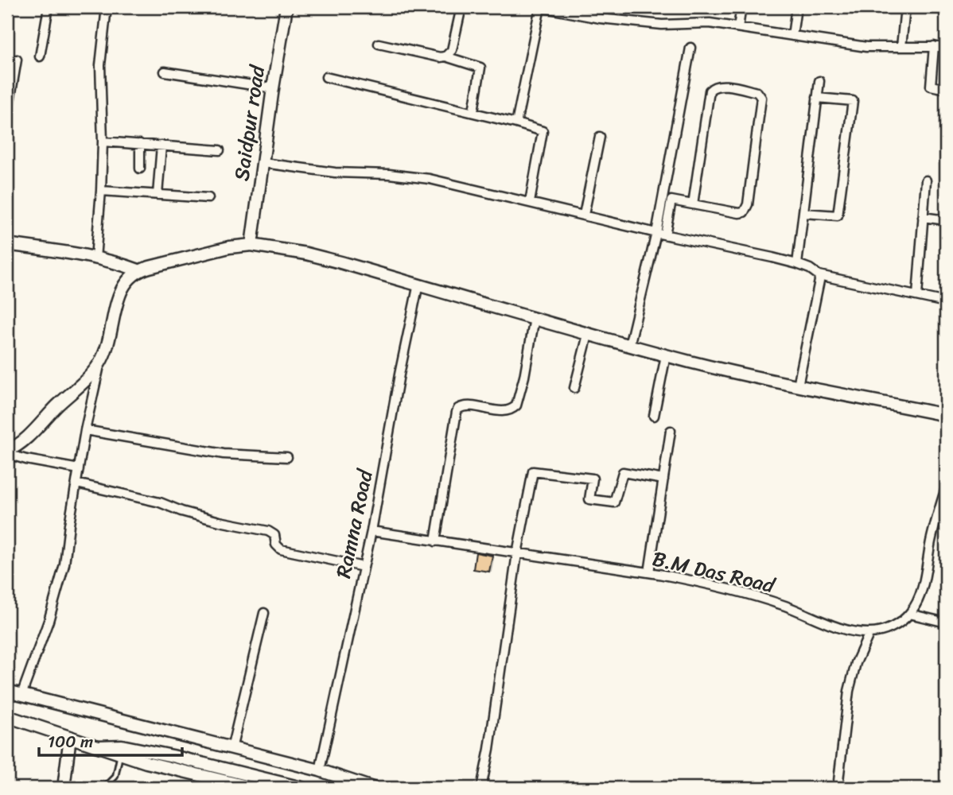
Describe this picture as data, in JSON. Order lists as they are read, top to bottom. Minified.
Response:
{"streets":{"main road":["Saidpur road"],"street":["Ramna Road","B.M Das Road"]},"crossings":[["Ramna Road","B.M Das Road"]],"scale_bar":"100 m"}
